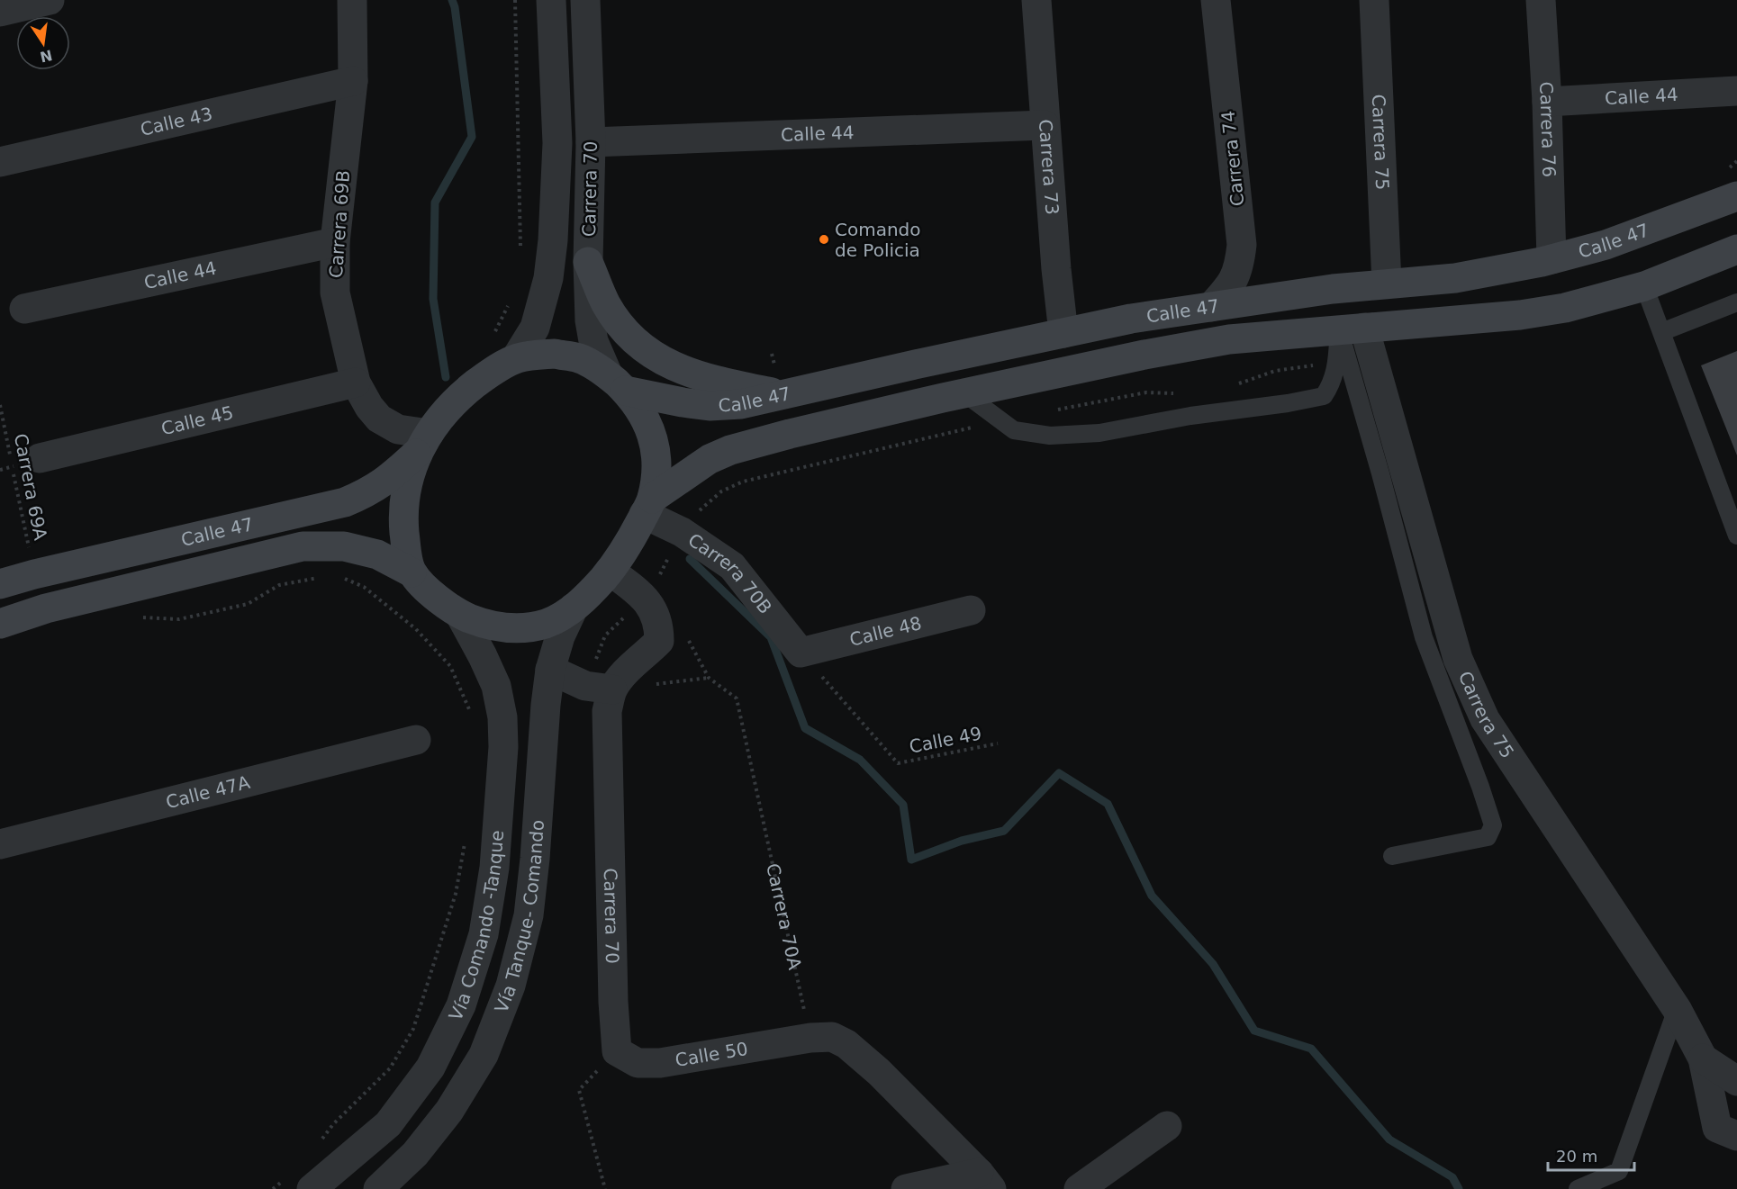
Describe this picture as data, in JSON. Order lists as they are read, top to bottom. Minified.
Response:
{"streets":{"main road":["Calle 47"],"street":["Calle 44","Calle 43","Carrera 76","Carrera 75","Carrera 74","Carrera 73","Carrera 70","Carrera 69B","Calle 45","Carrera 70B","Calle 48","Calle 47A","Vía Tanque- Comando","Vía Comando -Tanque","Calle 50"],"path":["Carrera 69A","Calle 49","Carrera 70A"]},"crossings":[["Calle 44","Carrera 76"],["Calle 44","Carrera 73"],["Calle 44","Carrera 70"],["Calle 44","Carrera 69B"],["Calle 43","Carrera 69B"],["Carrera 76","Calle 47"],["Carrera 75","Calle 47"],["Carrera 74","Calle 47"],["Carrera 73","Calle 47"],["Carrera 70","Calle 47"],["Carrera 70","Calle 50"],["Carrera 69B","Calle 47"],["Carrera 69B","Calle 45"],["Calle 47","Carrera 69A"],["Calle 47","Carrera 70B"],["Carrera 70B","Calle 48"],["Carrera 70B","Calle 49"],["Calle 48","Calle 49"],["Carrera 70A","Calle 50"]],"places":["Comando de Policia"],"scale_bar":"20 m","north":"bottom"}
